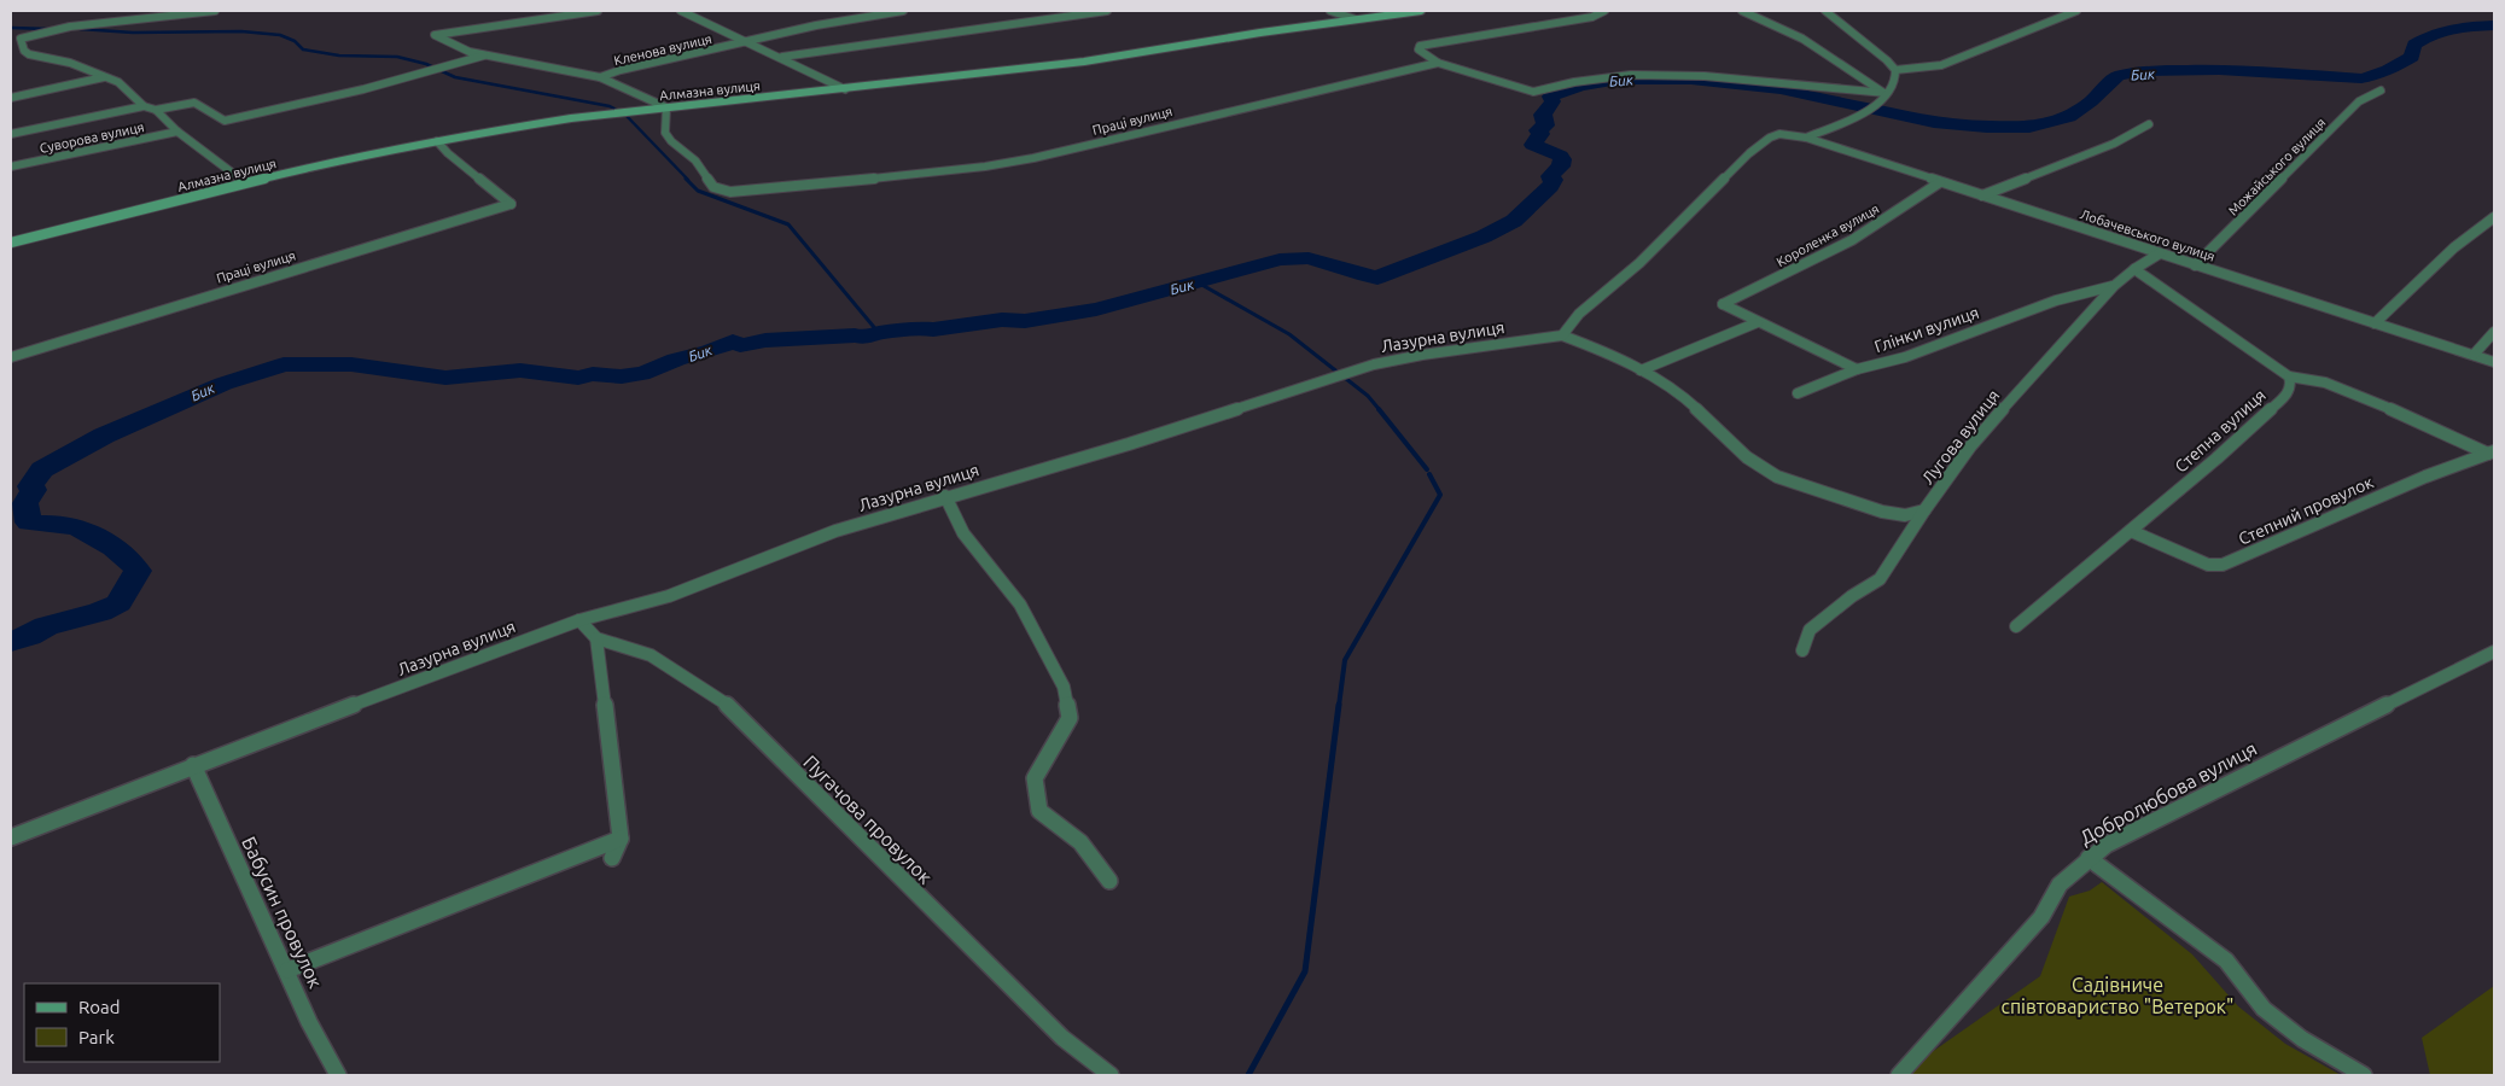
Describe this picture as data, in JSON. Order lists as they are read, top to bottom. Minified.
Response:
{"streets":{"main road":["Алмазна вулиця"],"street":["Кленова вулиця","Праці вулиця","Суворова вулиця","Можайського вулиця","Короленка вулиця","Лобачевського вулиця","Глінки вулиця","Лазурна вулиця","Степна вулиця","Лугова вулиця","Степний провулок","Добролюбова вулиця","Пугачова провулок","Бабусин провулок"]},"crossings":[["Алмазна вулиця","Праці вулиця"],["Можайського вулиця","Лобачевського вулиця"],["Короленка вулиця","Лобачевського вулиця"],["Короленка вулиця","Глінки вулиця"],["Лобачевського вулиця","Лазурна вулиця"],["Лобачевського вулиця","Лугова вулиця"],["Глінки вулиця","Лугова вулиця"],["Лазурна вулиця","Пугачова провулок"],["Лазурна вулиця","Бабусин провулок"],["Степна вулиця","Степний провулок"]],"water":["Бик"],"parks":["Садівниче співтовариство \"Ветерок\""],"legend":["Road","Park"]}
